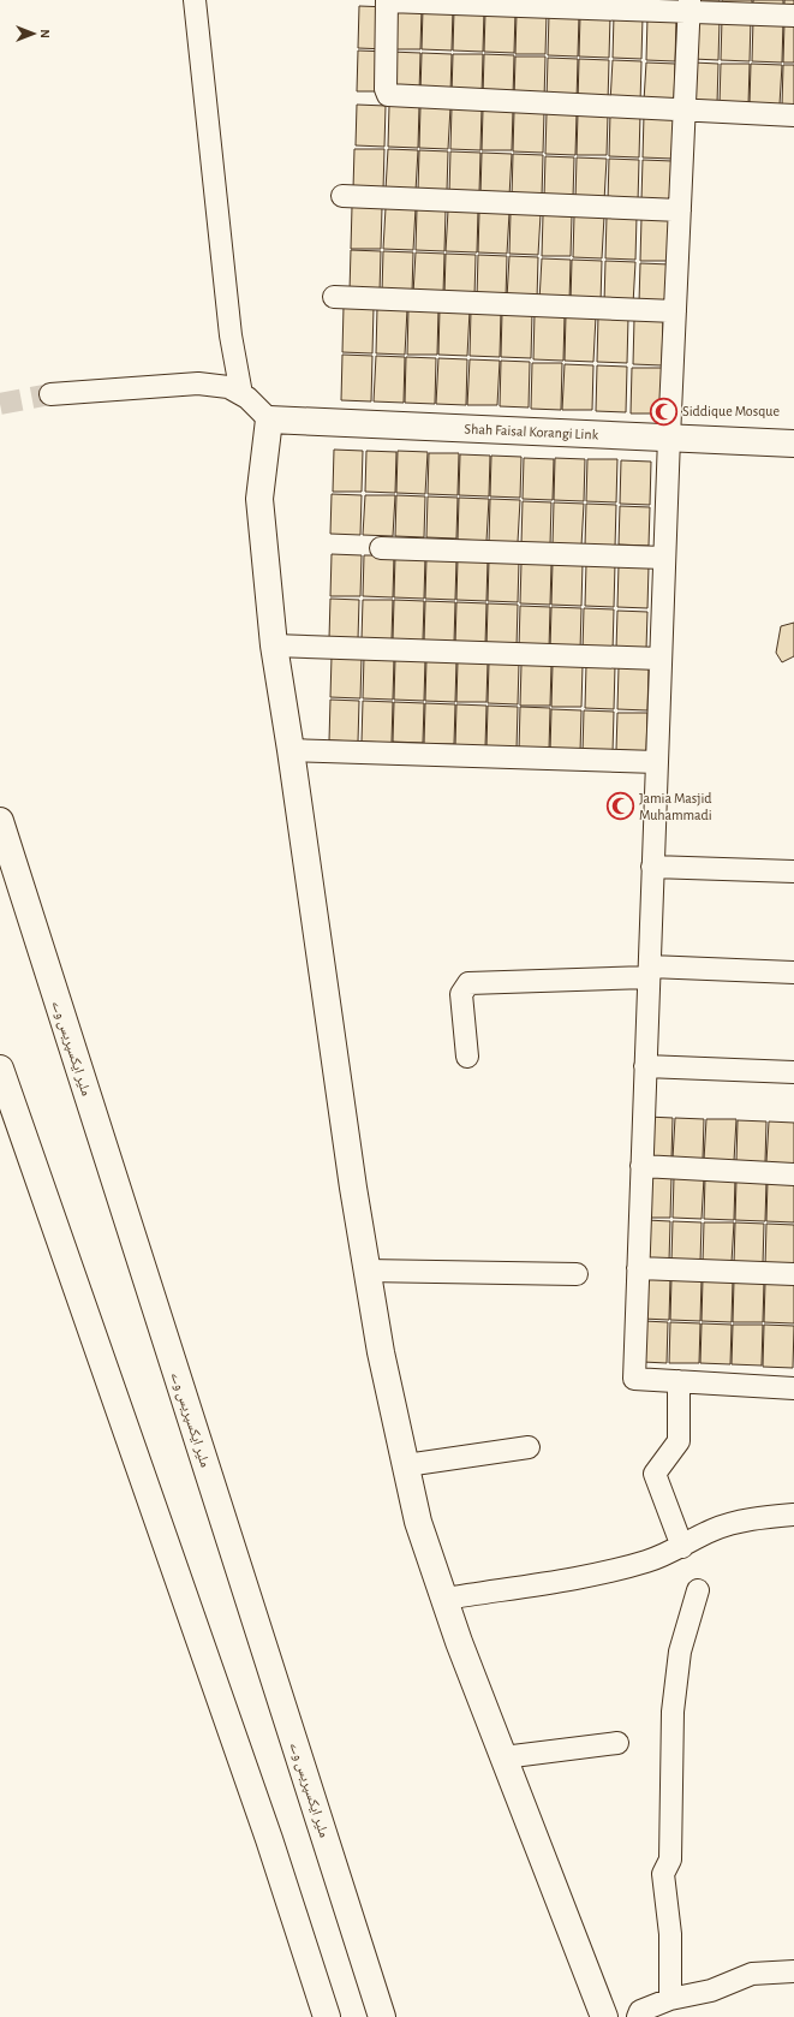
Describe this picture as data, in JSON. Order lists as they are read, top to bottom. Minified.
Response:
{"streets":{"main road":["Shah Faisal Korangi Link","ملیر ایکسپریس وے"]},"places":{"mosque":["Siddique Mosque","Jamia Masjid Muhammadi"]},"north":"right"}
